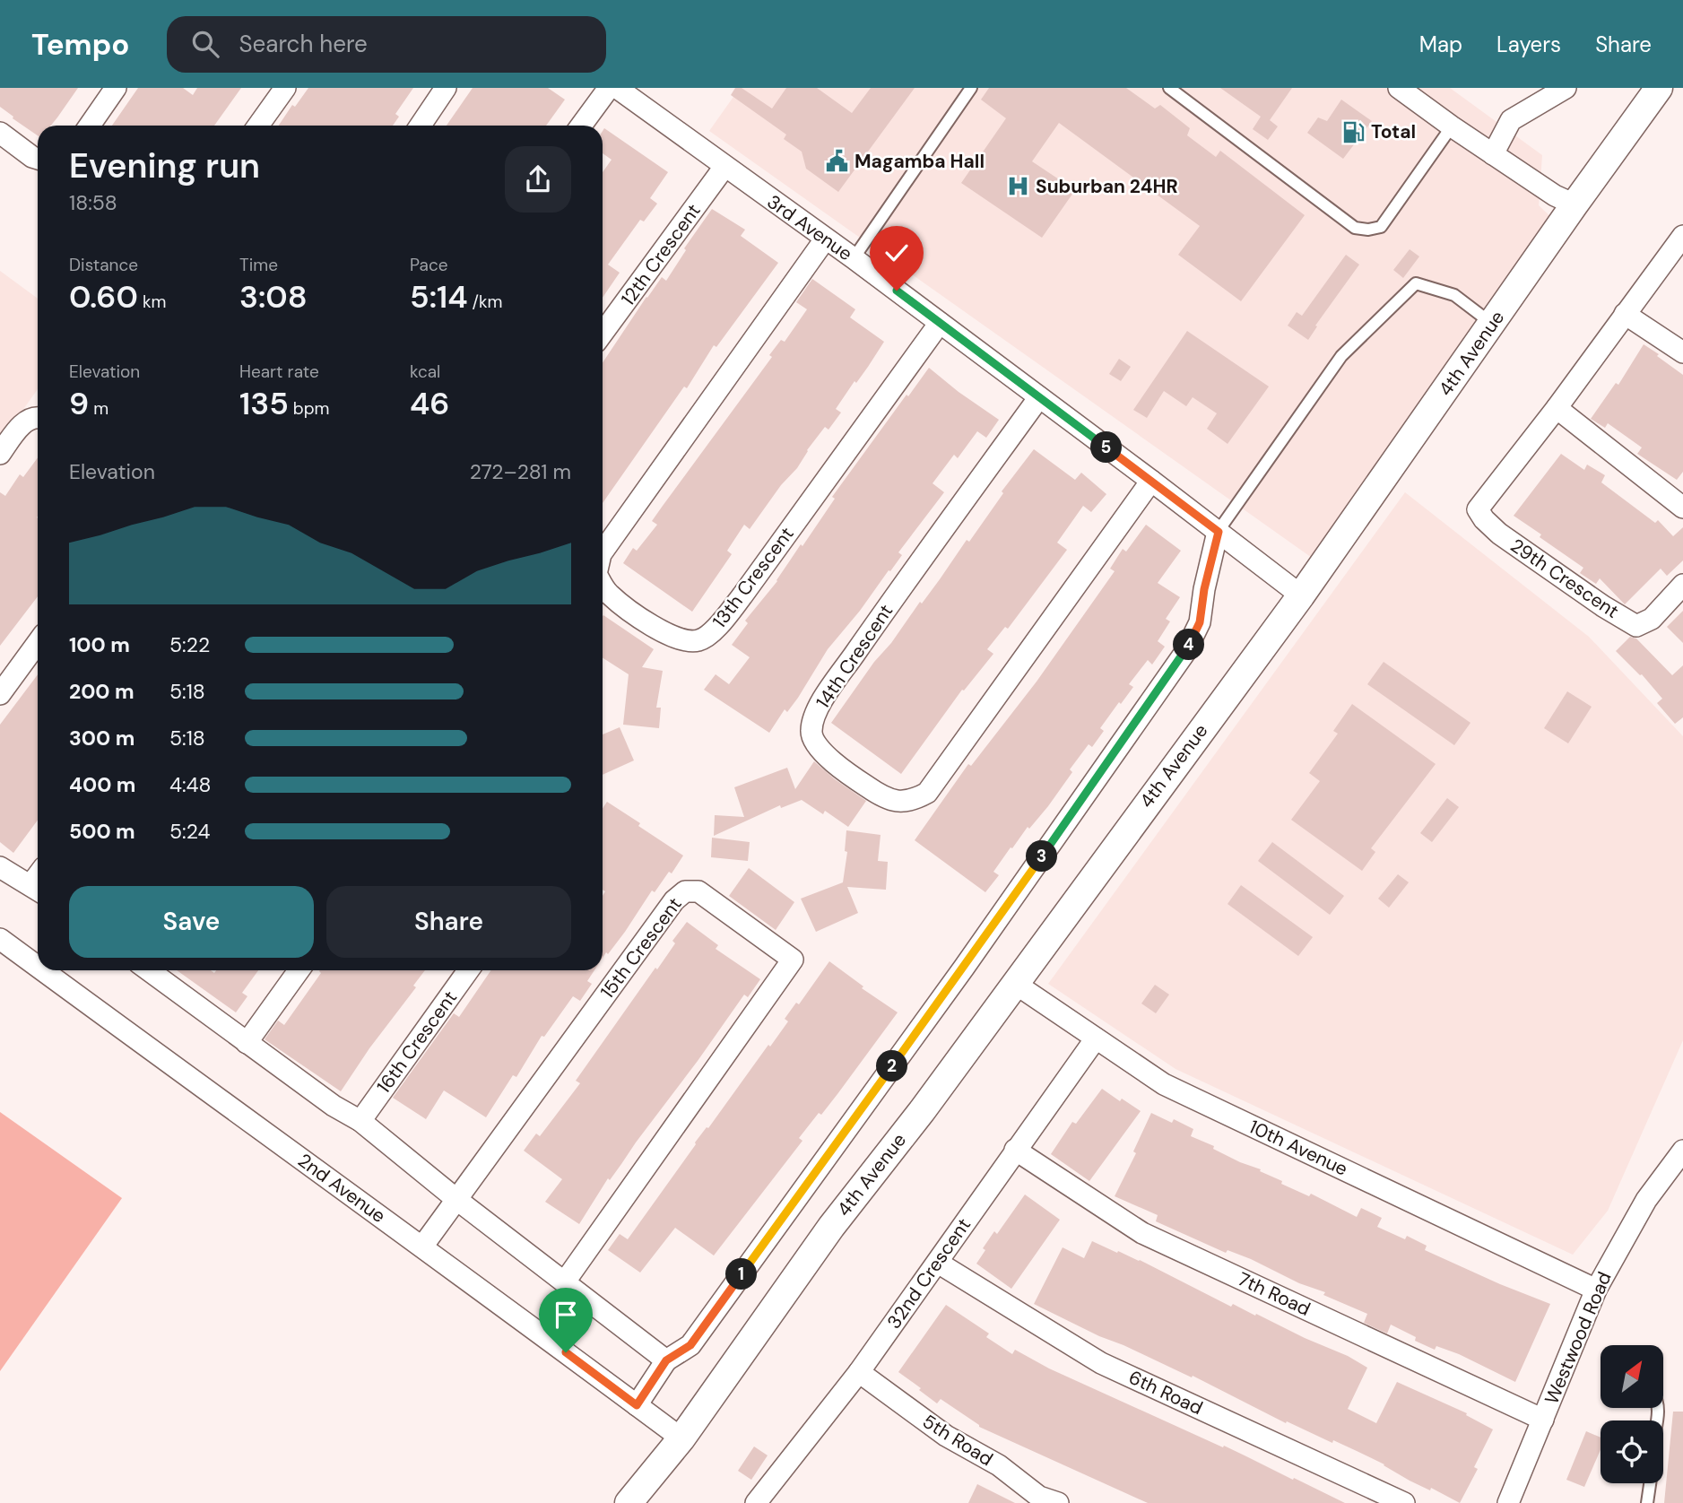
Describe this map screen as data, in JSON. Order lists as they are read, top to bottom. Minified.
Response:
{"streets":{"street":["3rd Avenue","12th Crescent","4th Avenue","13th Crescent","29th Crescent","14th Crescent","15th Crescent","16th Crescent","10th Avenue","2nd Avenue","32nd Crescent","7th Road","Westwood Road","6th Road","5th Road"]},"crossings":[["3rd Avenue","12th Crescent"],["3rd Avenue","4th Avenue"],["3rd Avenue","13th Crescent"],["3rd Avenue","14th Crescent"],["4th Avenue","10th Avenue"],["4th Avenue","2nd Avenue"],["15th Crescent","2nd Avenue"],["10th Avenue","32nd Crescent"],["10th Avenue","Westwood Road"],["32nd Crescent","7th Road"],["32nd Crescent","6th Road"],["32nd Crescent","5th Road"],["7th Road","Westwood Road"]],"places":{"fuel station":["Total"],"public building":["Magamba Hall"],"hospital":["Suburban 24HR"]},"north":"top right","page":{"header":"Tempo","search":"Search here","nav":["Map","Layers","Share"],"heading":["Evening run","18:58"],"stats":[["Distance","0.60 km"],["Time","3:08"],["Pace","5:14 /km"],["Elevation","9 m"],["Heart rate","135 bpm"],["kcal","46"]],"pins":["5","4","3","2","1"],"chart":["Elevation","272–281 m"],"list":[{"name":"100 m","note":"5:22"},{"name":"200 m","note":"5:18"},{"name":"300 m","note":"5:18"},{"name":"400 m","note":"4:48"},{"name":"500 m","note":"5:24"}],"buttons":["Save","Share"]}}
